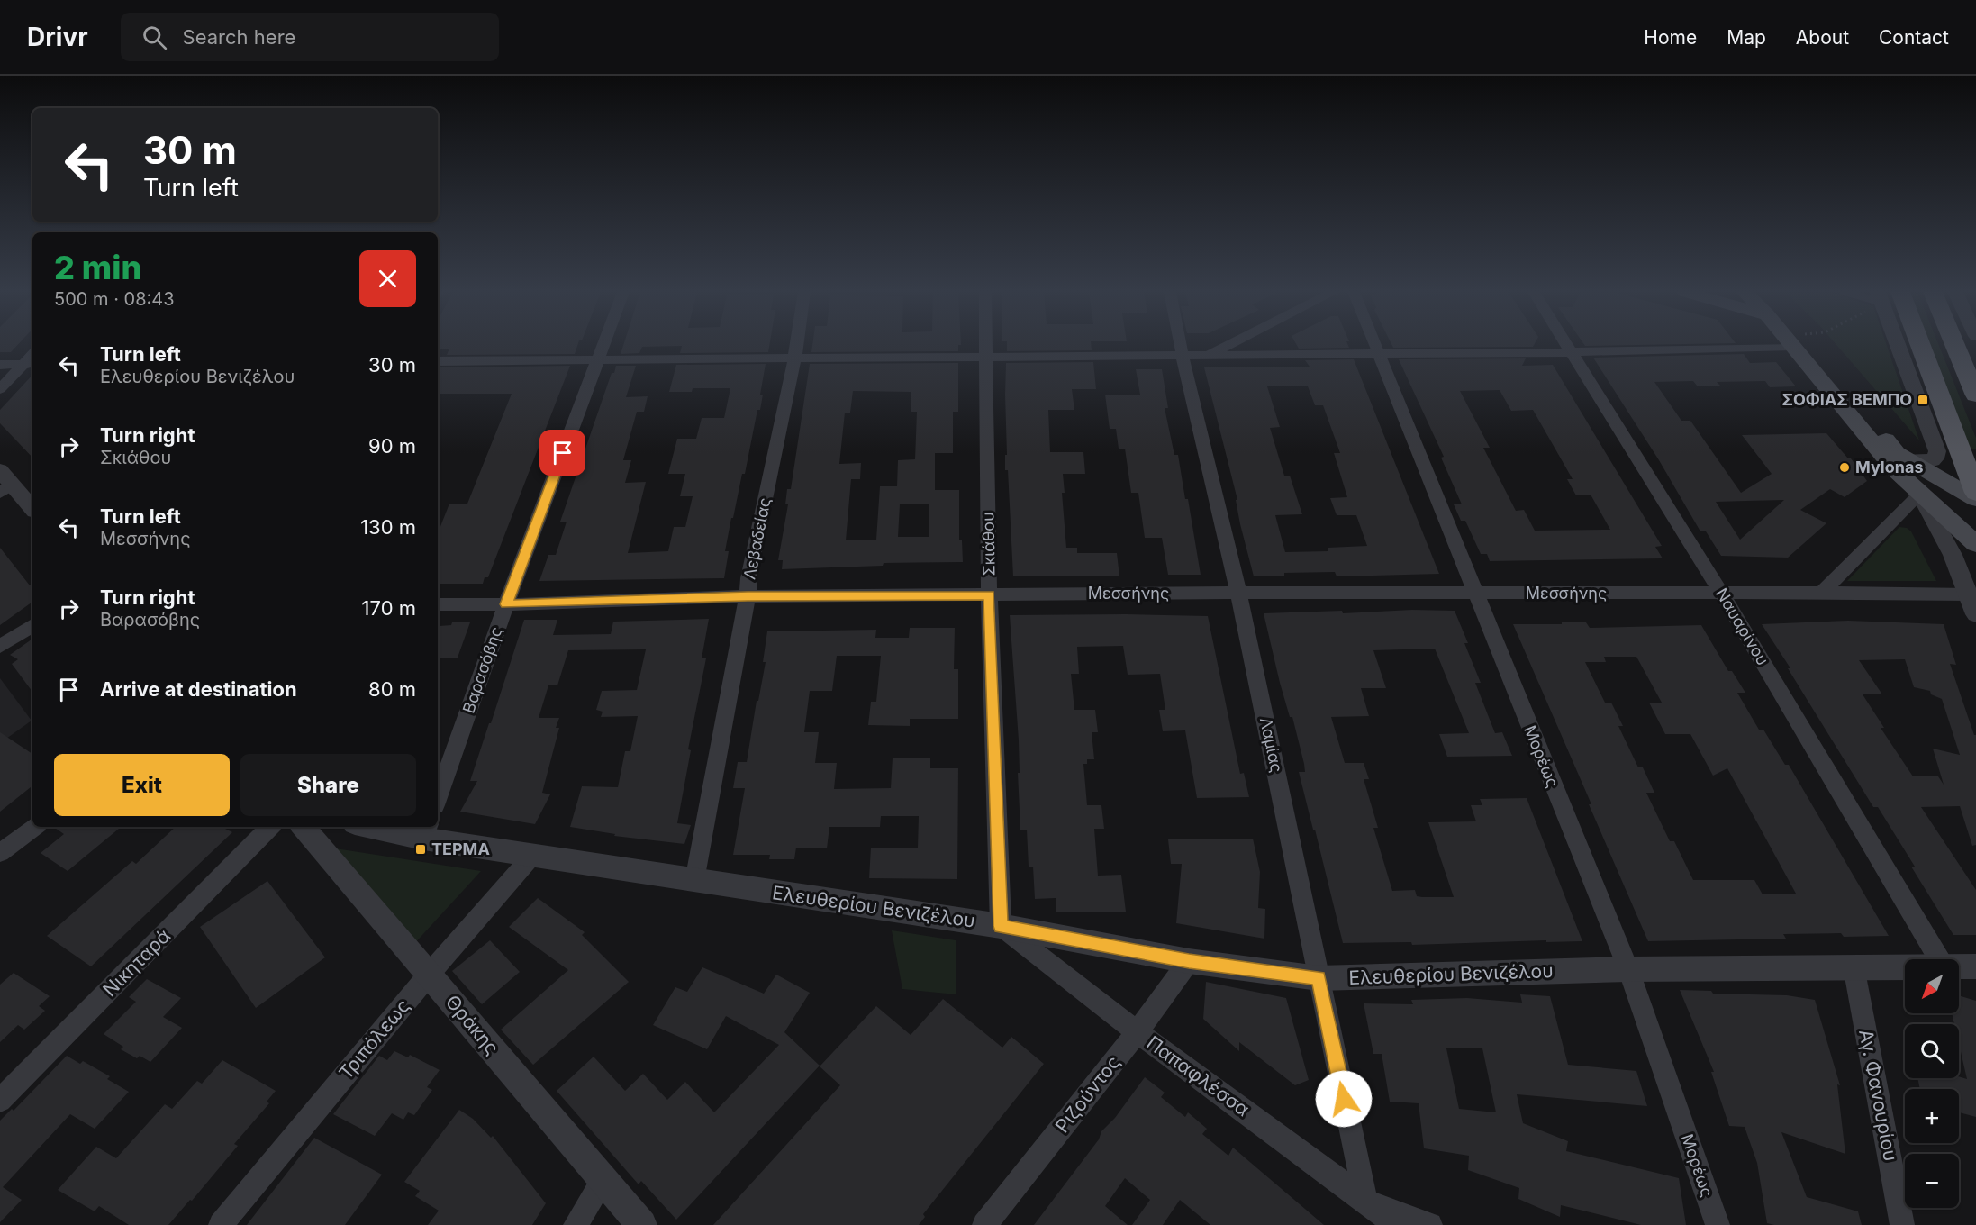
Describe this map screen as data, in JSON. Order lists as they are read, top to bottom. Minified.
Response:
{"streets":{"street":["Λεβαδείας","Σκιάθου","Μεσσήνης","Ναυαρίνου","Βαρασόβης","Λαμίας","Μορέως","Ελευθερίου Βενιζέλου","Νικηταρά","Θράκης","Τριπόλεως","Παπαφλέσσα","Ριζούντος","Αγ. Φανουρίου"]},"crossings":[["Λεβαδείας","Μεσσήνης"],["Λεβαδείας","Ελευθερίου Βενιζέλου"],["Σκιάθου","Μεσσήνης"],["Σκιάθου","Ελευθερίου Βενιζέλου"],["Σκιάθου","Παπαφλέσσα"],["Μεσσήνης","Ναυαρίνου"],["Μεσσήνης","Βαρασόβης"],["Μεσσήνης","Λαμίας"],["Μεσσήνης","Μορέως"],["Λαμίας","Ελευθερίου Βενιζέλου"],["Λαμίας","Παπαφλέσσα"],["Μορέως","Ελευθερίου Βενιζέλου"],["Ελευθερίου Βενιζέλου","Τριπόλεως"],["Ελευθερίου Βενιζέλου","Παπαφλέσσα"],["Ελευθερίου Βενιζέλου","Ριζούντος"],["Ελευθερίου Βενιζέλου","Αγ. Φανουρίου"],["Θράκης","Τριπόλεως"],["Παπαφλέσσα","Ριζούντος"]],"places":{"transit":["ΣΟΦΙΑΣ ΒΕΜΠΟ","TΕΡΜΑ"],"other":["Mylonas"]},"north":"bottom left","page":{"header":"Drivr","search":"Search here","nav":["Home","Map","About","Contact"],"turn":["30 m","Turn left"],"heading":["2 min","500 m · 08:43"],"list":[{"name":"Turn left","note":"Ελευθερίου Βενιζέλου","value":"30 m"},{"name":"Turn right","note":"Σκιάθου","value":"90 m"},{"name":"Turn left","note":"Μεσσήνης","value":"130 m"},{"name":"Turn right","note":"Βαρασόβης","value":"170 m"},{"name":"Arrive at destination","value":"80 m"}],"buttons":["Exit","Share"],"map_buttons":["+","−"]}}
